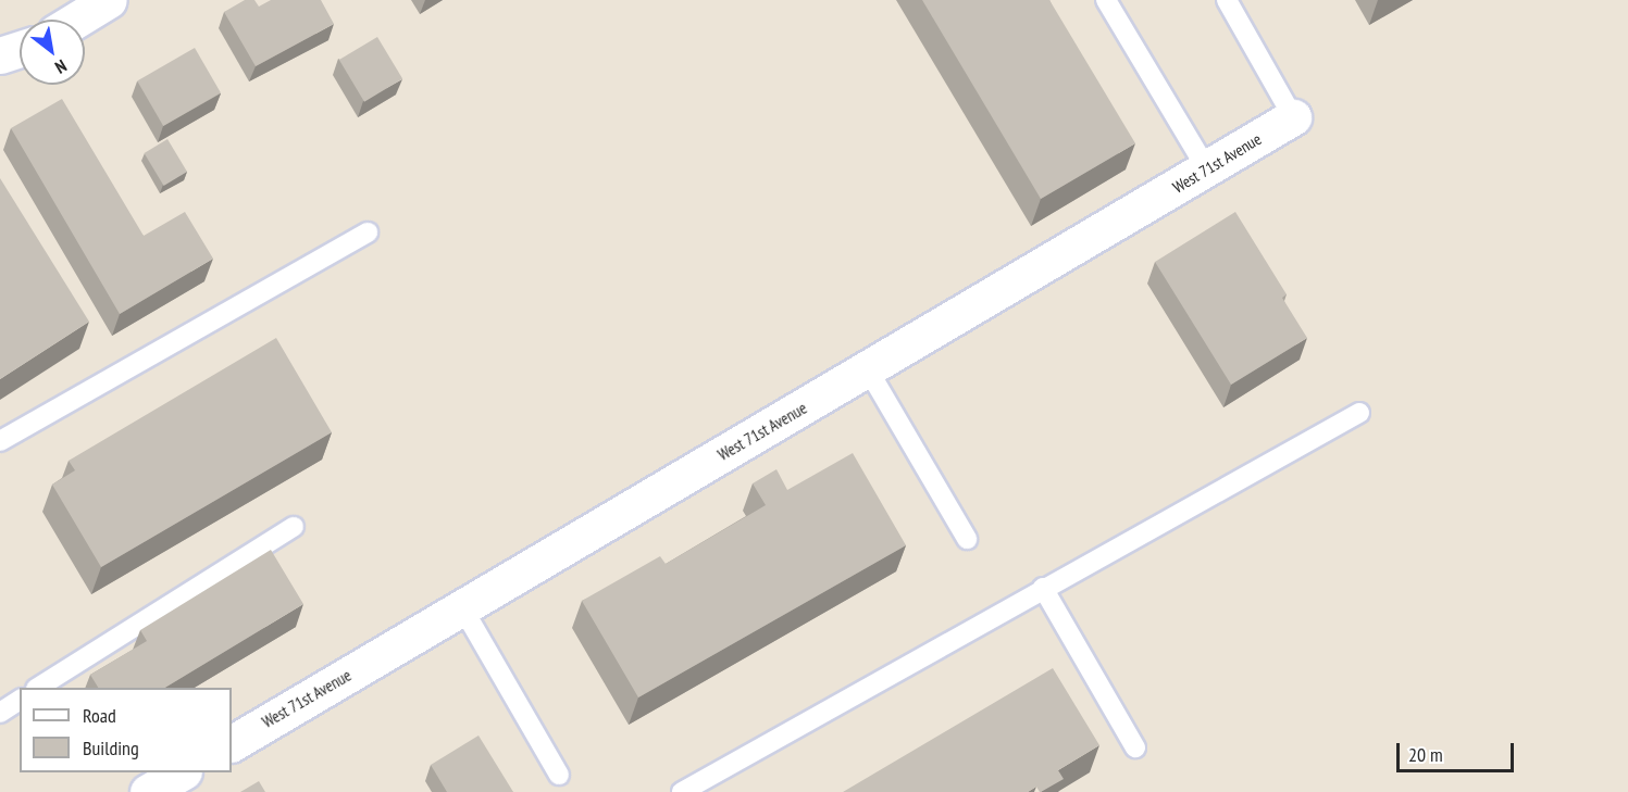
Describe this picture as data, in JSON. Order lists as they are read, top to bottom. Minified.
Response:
{"streets":{"street":["West 71st Avenue"]},"legend":["Road","Building"],"scale_bar":"20 m","north":"bottom right"}
